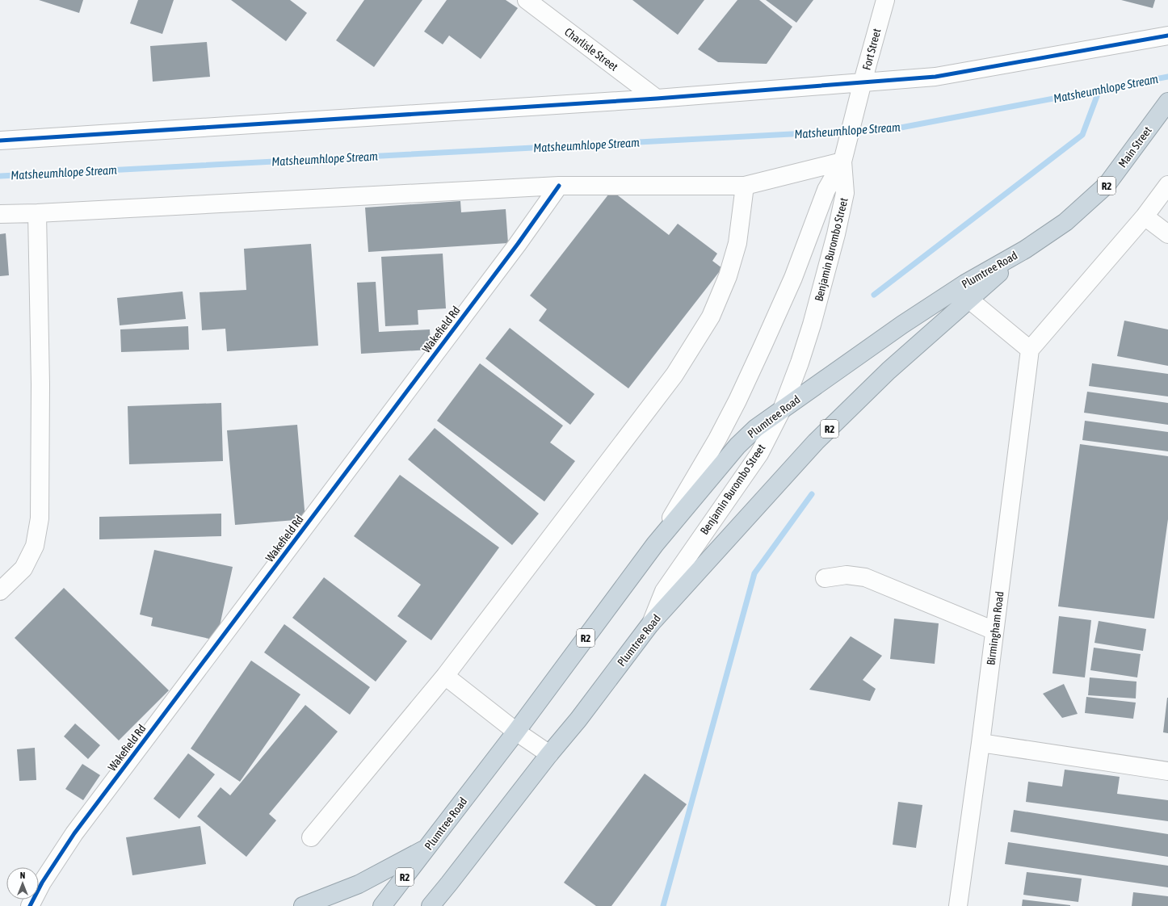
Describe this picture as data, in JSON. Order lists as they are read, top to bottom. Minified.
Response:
{"streets":{"highway":["Main Street","R2","Plumtree Road"],"street":["Charlisle Street","Fort Street","Benjamin Burombo Street","Wakefield Rd","Birmingham Road"]},"crossings":[["Fort Street","Benjamin Burombo Street"],["Main Street","Plumtree Road"],["Benjamin Burombo Street","Plumtree Road"]],"water":["Matsheumhlope Stream"],"north":"top"}
